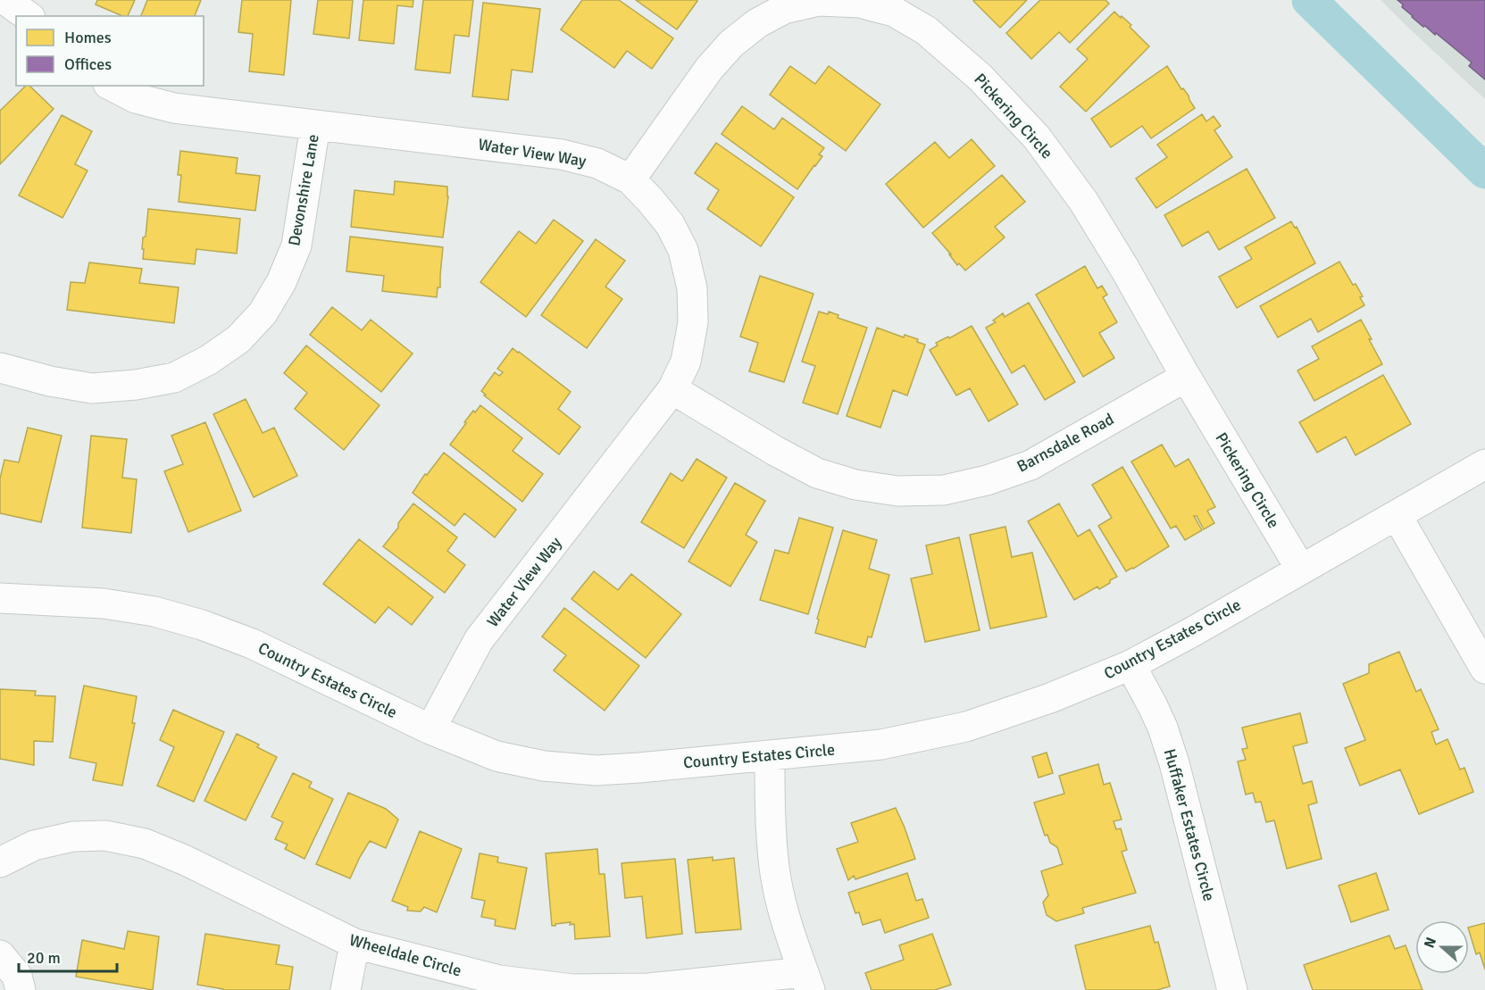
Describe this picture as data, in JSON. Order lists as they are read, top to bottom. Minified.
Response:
{"streets":{"street":["Pickering Circle","Water View Way","Devonshire Lane","Barnsdale Road","Country Estates Circle","Huffaker Estates Circle","Wheeldale Circle"]},"crossings":[["Pickering Circle","Water View Way"],["Pickering Circle","Barnsdale Road"],["Pickering Circle","Country Estates Circle"],["Water View Way","Devonshire Lane"],["Water View Way","Barnsdale Road"],["Water View Way","Country Estates Circle"],["Country Estates Circle","Huffaker Estates Circle"]],"legend":["Homes","Offices"],"scale_bar":"20 m","north":"left"}
